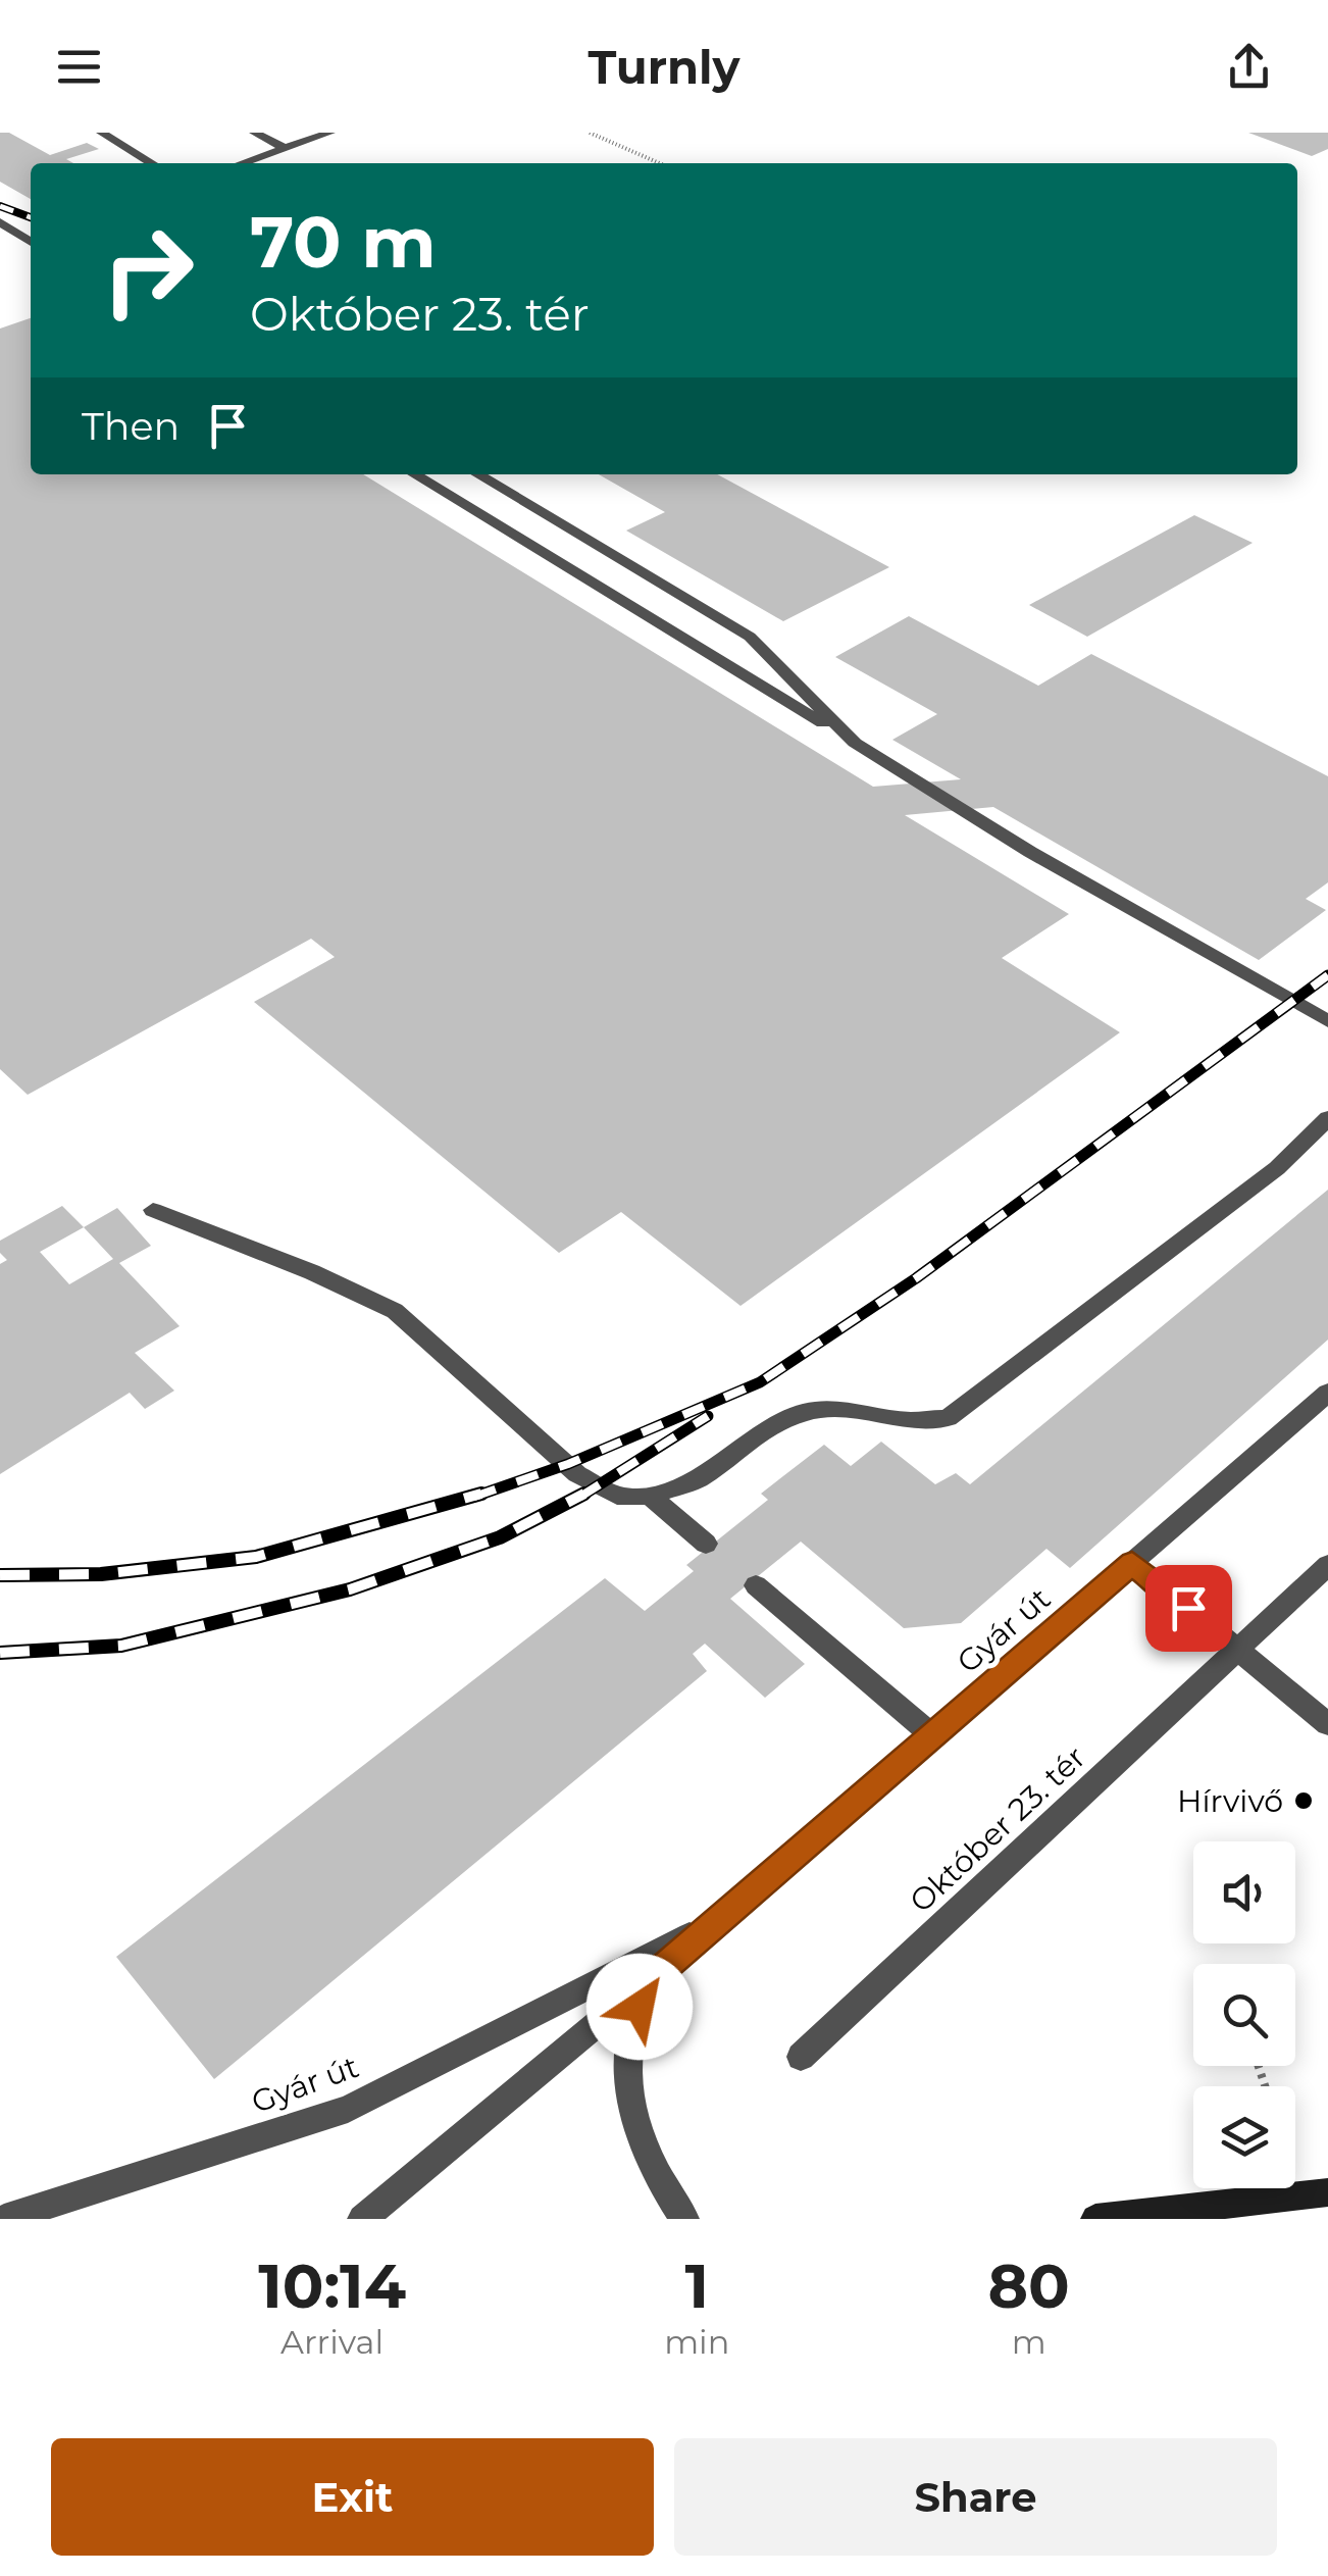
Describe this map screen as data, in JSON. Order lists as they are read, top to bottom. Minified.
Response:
{"streets":{"street":["Gyár út","Október 23. tér"]},"places":["Hírvivő"],"page":{"header":"Turnly","turn":["70 m","Október 23. tér"],"then":"Then","eta":["10:14","Arrival","1","min","80","m"],"buttons":["Exit","Share"]}}
